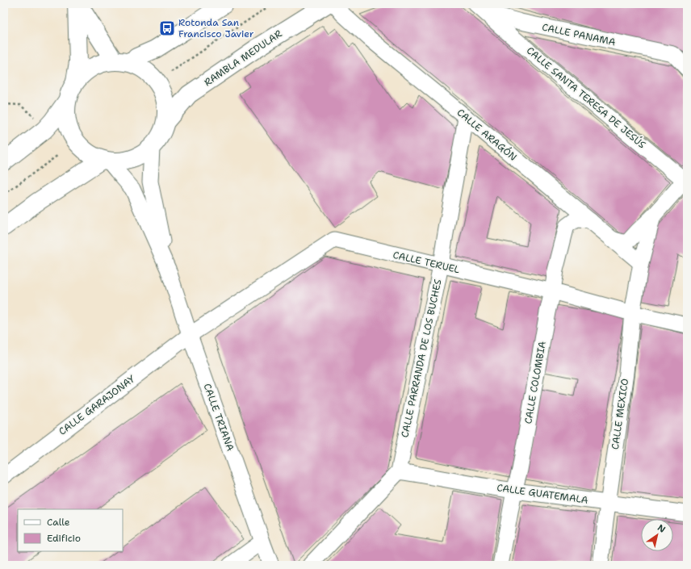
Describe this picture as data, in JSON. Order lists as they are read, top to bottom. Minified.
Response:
{"streets":{"main road":["RAMBLA MEDULAR"],"street":["CALLE PANAMA","CALLE SANTA TERESA DE JESÚS","CALLE ARAGÓN","CALLE TERUEL","CALLE PARRANDA DE LOS BUCHES","CALLE COLOMBIA","CALLE GARAJONAY","CALLE MEXICO","CALLE TRIANA","CALLE GUATEMALA"]},"crossings":[["CALLE PANAMA","CALLE SANTA TERESA DE JESÚS"],["RAMBLA MEDULAR","CALLE TRIANA"],["CALLE ARAGÓN","CALLE PARRANDA DE LOS BUCHES"],["CALLE ARAGÓN","CALLE COLOMBIA"],["CALLE ARAGÓN","CALLE MEXICO"],["CALLE TERUEL","CALLE PARRANDA DE LOS BUCHES"],["CALLE TERUEL","CALLE COLOMBIA"],["CALLE TERUEL","CALLE GARAJONAY"],["CALLE TERUEL","CALLE MEXICO"],["CALLE TERUEL","CALLE TRIANA"],["CALLE PARRANDA DE LOS BUCHES","CALLE GUATEMALA"],["CALLE COLOMBIA","CALLE GUATEMALA"],["CALLE GARAJONAY","CALLE TRIANA"],["CALLE MEXICO","CALLE GUATEMALA"]],"places":{"bus stop":["Rotonda San Francisco Javier"]},"legend":["Calle","Edificio"],"north":"top right"}
